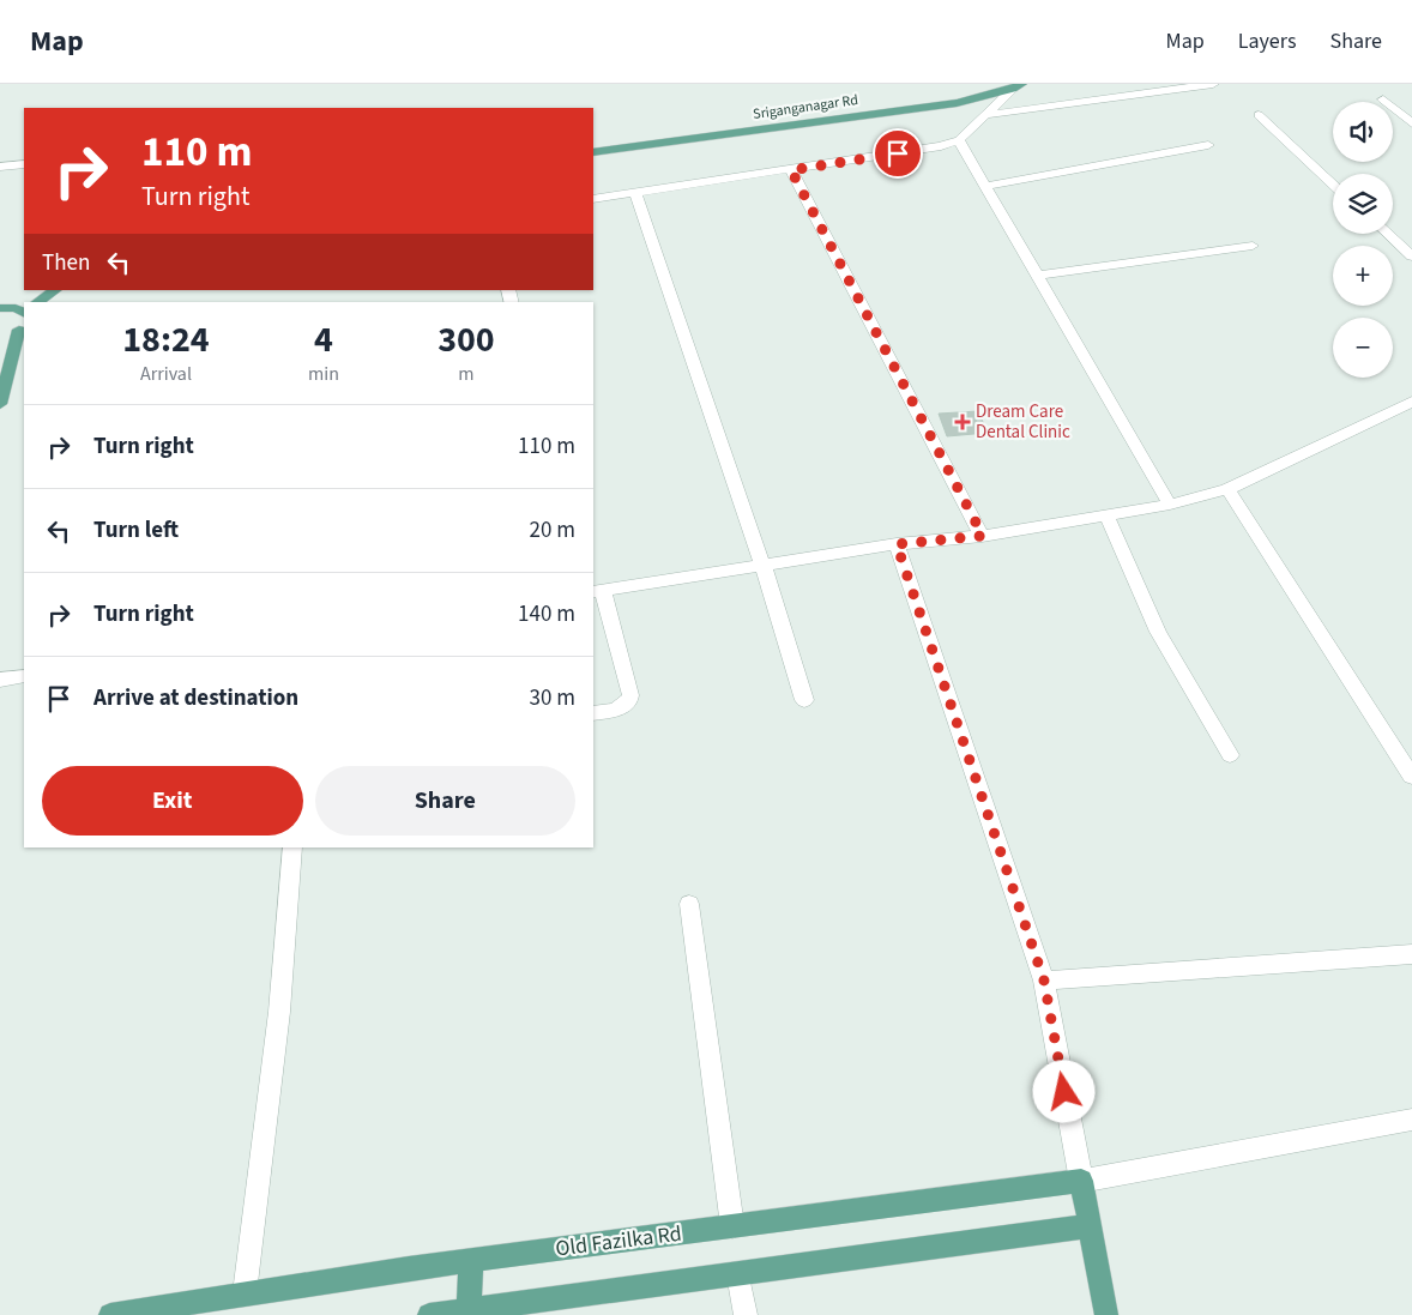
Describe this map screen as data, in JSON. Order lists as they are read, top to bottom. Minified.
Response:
{"streets":{"main road":["Sriganganagar Rd","Old Fazilka Rd"]},"places":{"health":["Dream Care Dental Clinic"]},"page":{"header":"Map","nav":["Map","Layers","Share"],"map_buttons":["+","−"],"turn":["110 m","Turn right"],"then":"Then","eta":["18:24","Arrival","4","min","300","m"],"list":[{"name":"Turn right","value":"110 m"},{"name":"Turn left","value":"20 m"},{"name":"Turn right","value":"140 m"},{"name":"Arrive at destination","value":"30 m"}],"buttons":["Exit","Share"]}}
